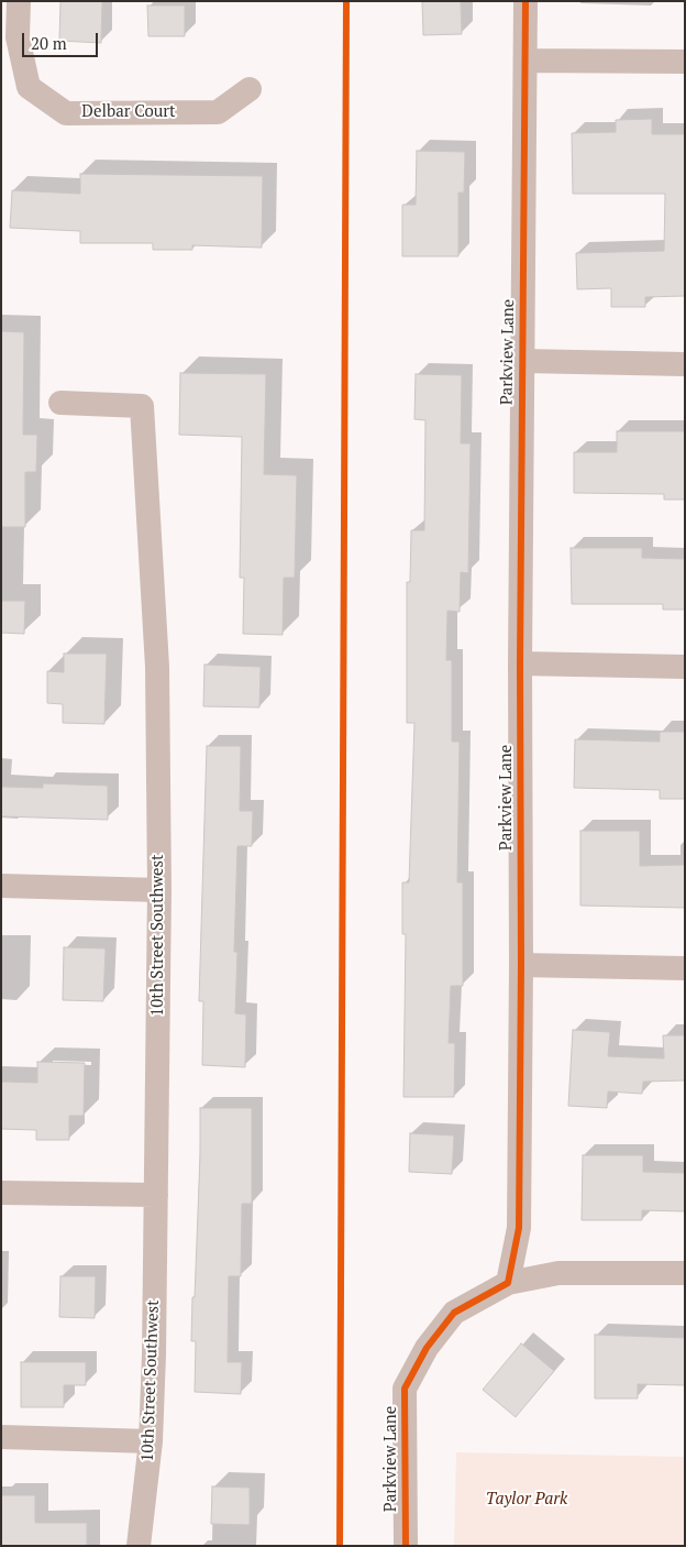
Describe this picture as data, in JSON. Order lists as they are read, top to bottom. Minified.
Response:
{"streets":{"street":["Delbar Court","Parkview Lane","10th Street Southwest"]},"parks":["Taylor Park"],"scale_bar":"20 m"}
